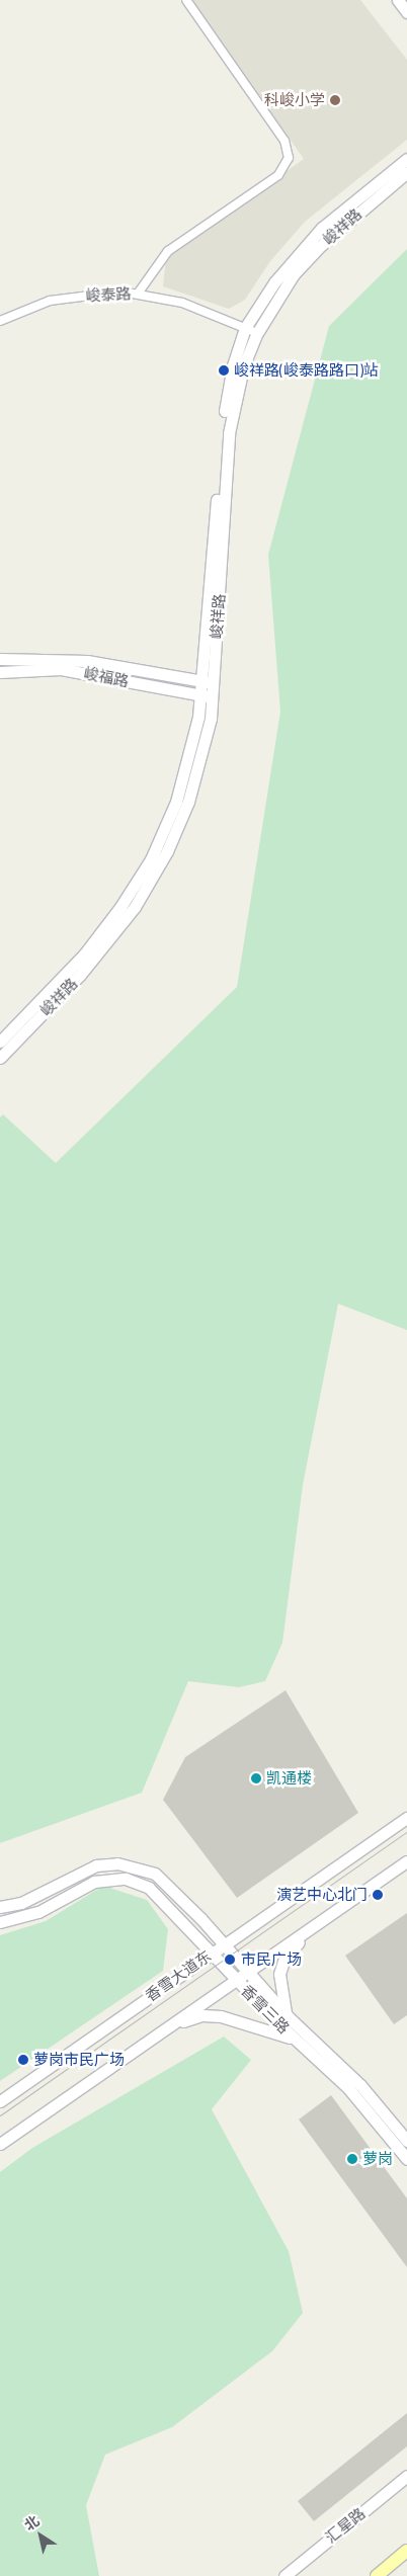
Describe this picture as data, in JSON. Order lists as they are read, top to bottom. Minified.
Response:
{"streets":{"street":["峻祥路","峻泰路","峻福路","香雪大道东","香雪三路","汇星路"]},"crossings":[["峻祥路","峻泰路"],["峻祥路","峻福路"],["香雪大道东","香雪三路"]],"places":["科峻小学","峻祥路(峻泰路路口)站","凯通楼","演艺中心北门","市民广场","萝岗市民广场","萝岗"],"north":"top left"}
